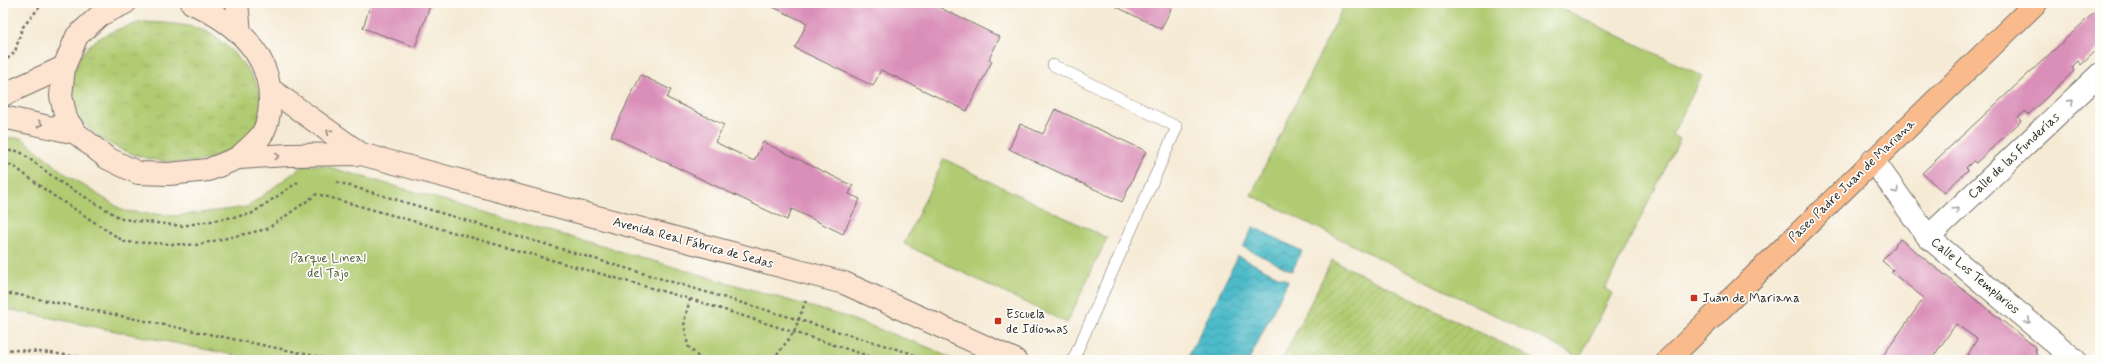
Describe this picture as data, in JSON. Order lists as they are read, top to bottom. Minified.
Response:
{"streets":{"main road":["Paseo Padre Juan de Mariana"],"street":["Calle de las Funderías","Avenida Real Fábrica de Sedas","Calle Los Templarios"]},"crossings":[["Calle de las Funderías","Calle Los Templarios"],["Paseo Padre Juan de Mariana","Calle Los Templarios"]],"one_way":["Calle de las Funderías","Calle Los Templarios"],"parks":["Parque Lineal del Tajo"],"places":{"transit":["Juan de Mariana","Escuela de Idiomas"]}}
